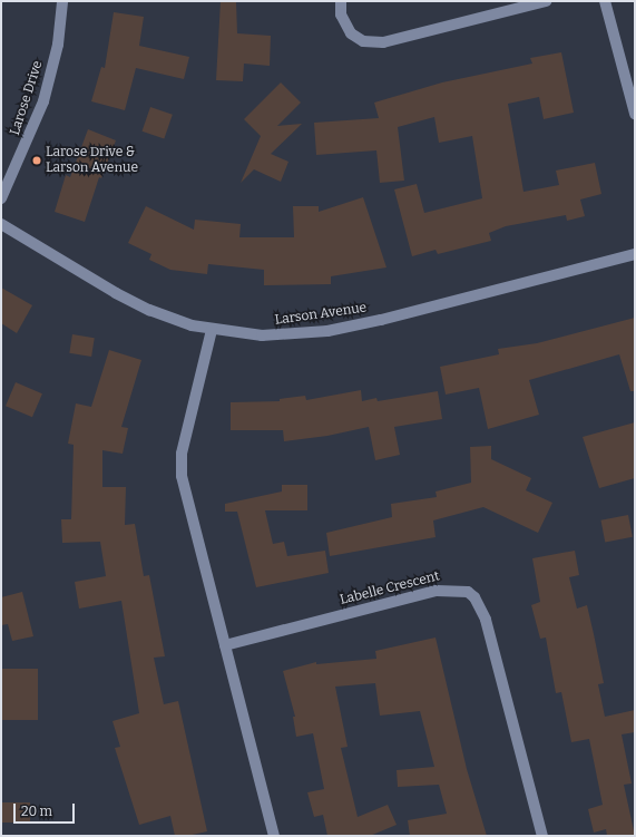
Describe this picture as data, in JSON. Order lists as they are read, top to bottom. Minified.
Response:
{"streets":{"street":["Larose Drive","Larson Avenue","Labelle Crescent"]},"places":["Larose Drive & Larson Avenue"],"scale_bar":"20 m"}
